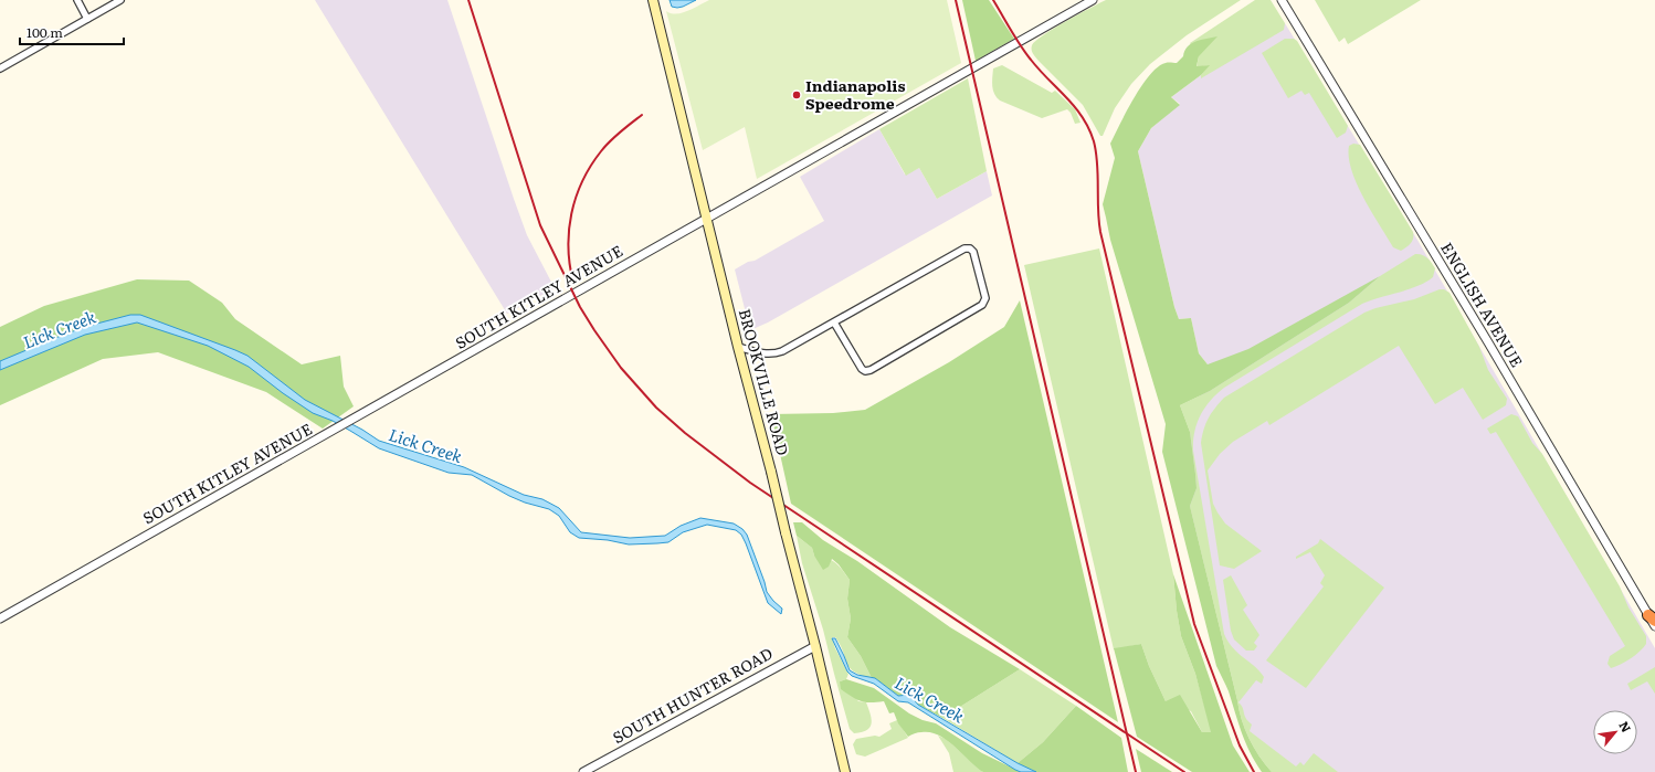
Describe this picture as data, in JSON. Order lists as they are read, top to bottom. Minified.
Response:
{"streets":{"main road":["BROOKVILLE ROAD"],"street":["SOUTH KITLEY AVENUE","ENGLISH AVENUE","SOUTH HUNTER ROAD"]},"crossings":[["SOUTH KITLEY AVENUE","BROOKVILLE ROAD"],["BROOKVILLE ROAD","SOUTH HUNTER ROAD"]],"water":["Lick Creek"],"places":["Indianapolis Speedrome"],"scale_bar":"100 m","north":"top right"}
